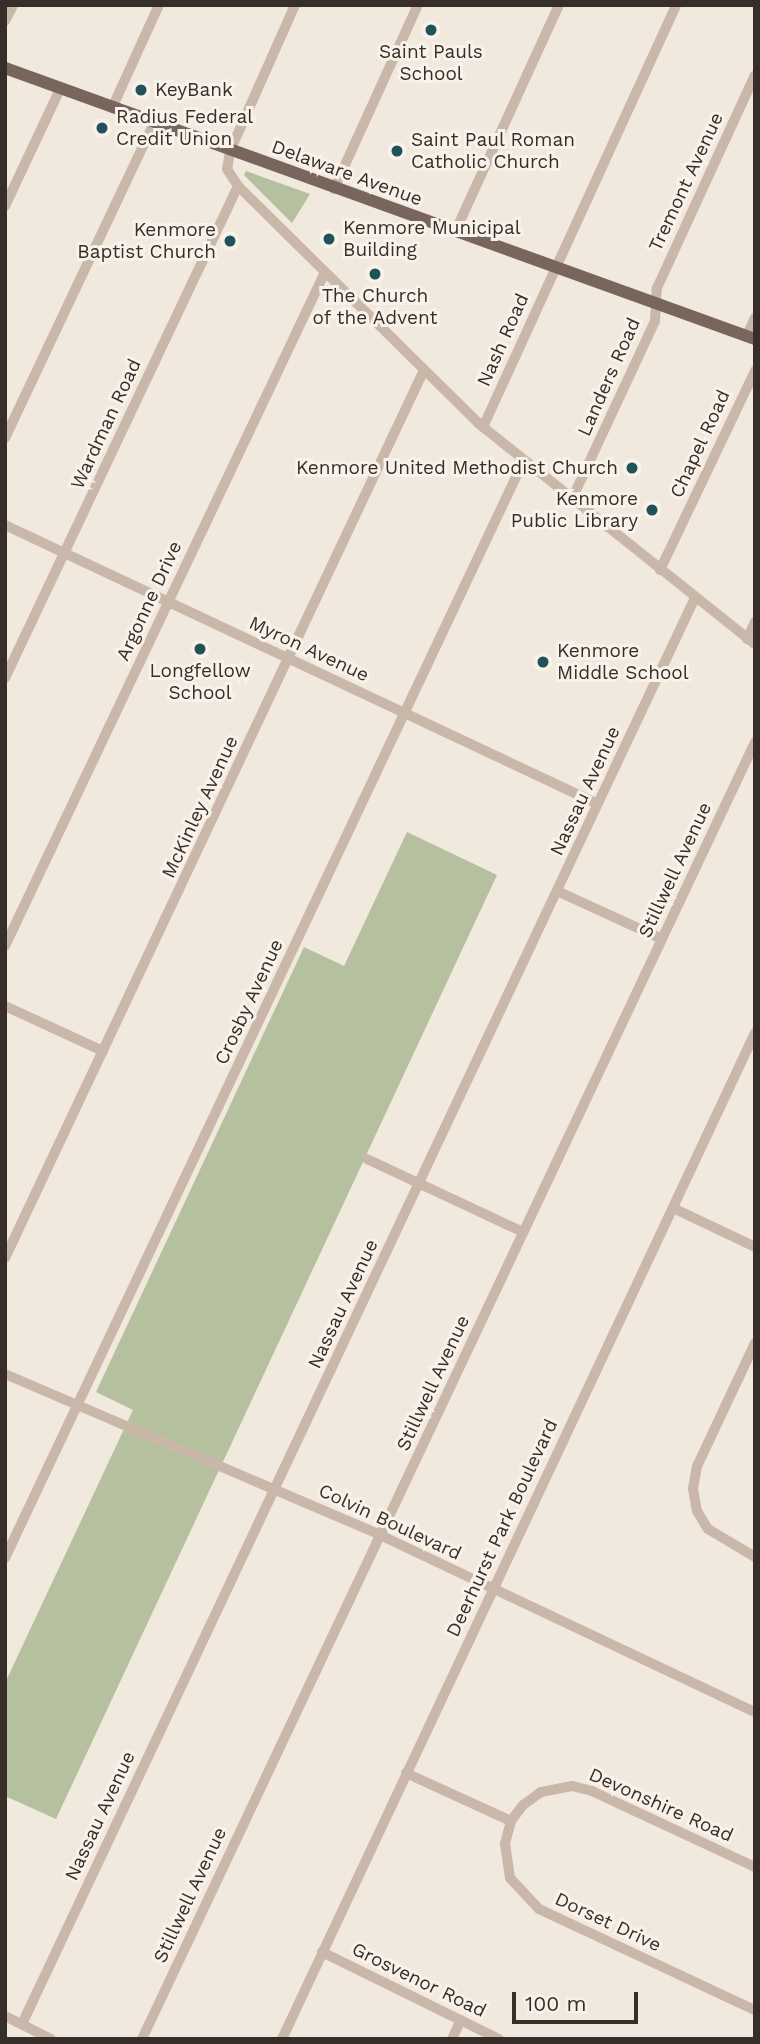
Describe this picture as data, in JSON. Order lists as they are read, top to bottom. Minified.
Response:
{"streets":{"main road":["Delaware Avenue"],"street":["Tremont Avenue","Nash Road","Landers Road","Wardman Road","Chapel Road","Argonne Drive","Myron Avenue","Nassau Avenue","McKinley Avenue","Stillwell Avenue","Crosby Avenue","Colvin Boulevard","Deerhurst Park Boulevard","Devonshire Road","Dorset Drive","Grosvenor Road"]},"crossings":[["Delaware Avenue","Tremont Avenue"],["Delaware Avenue","Nash Road"],["Delaware Avenue","Landers Road"],["Tremont Avenue","Landers Road"],["Wardman Road","Myron Avenue"],["Argonne Drive","Myron Avenue"],["Myron Avenue","Nassau Avenue"],["Myron Avenue","McKinley Avenue"],["Myron Avenue","Crosby Avenue"],["Nassau Avenue","Colvin Boulevard"],["Stillwell Avenue","Colvin Boulevard"],["Crosby Avenue","Colvin Boulevard"],["Colvin Boulevard","Deerhurst Park Boulevard"],["Deerhurst Park Boulevard","Grosvenor Road"],["Devonshire Road","Dorset Drive"]],"places":["Saint Pauls School","KeyBank","Radius Federal Credit Union","Saint Paul Roman Catholic Church","Kenmore Municipal Building","Kenmore Baptist Church","The Church of the Advent","Kenmore United Methodist Church","Kenmore Public Library","Longfellow School","Kenmore Middle School"],"scale_bar":"100 m"}
